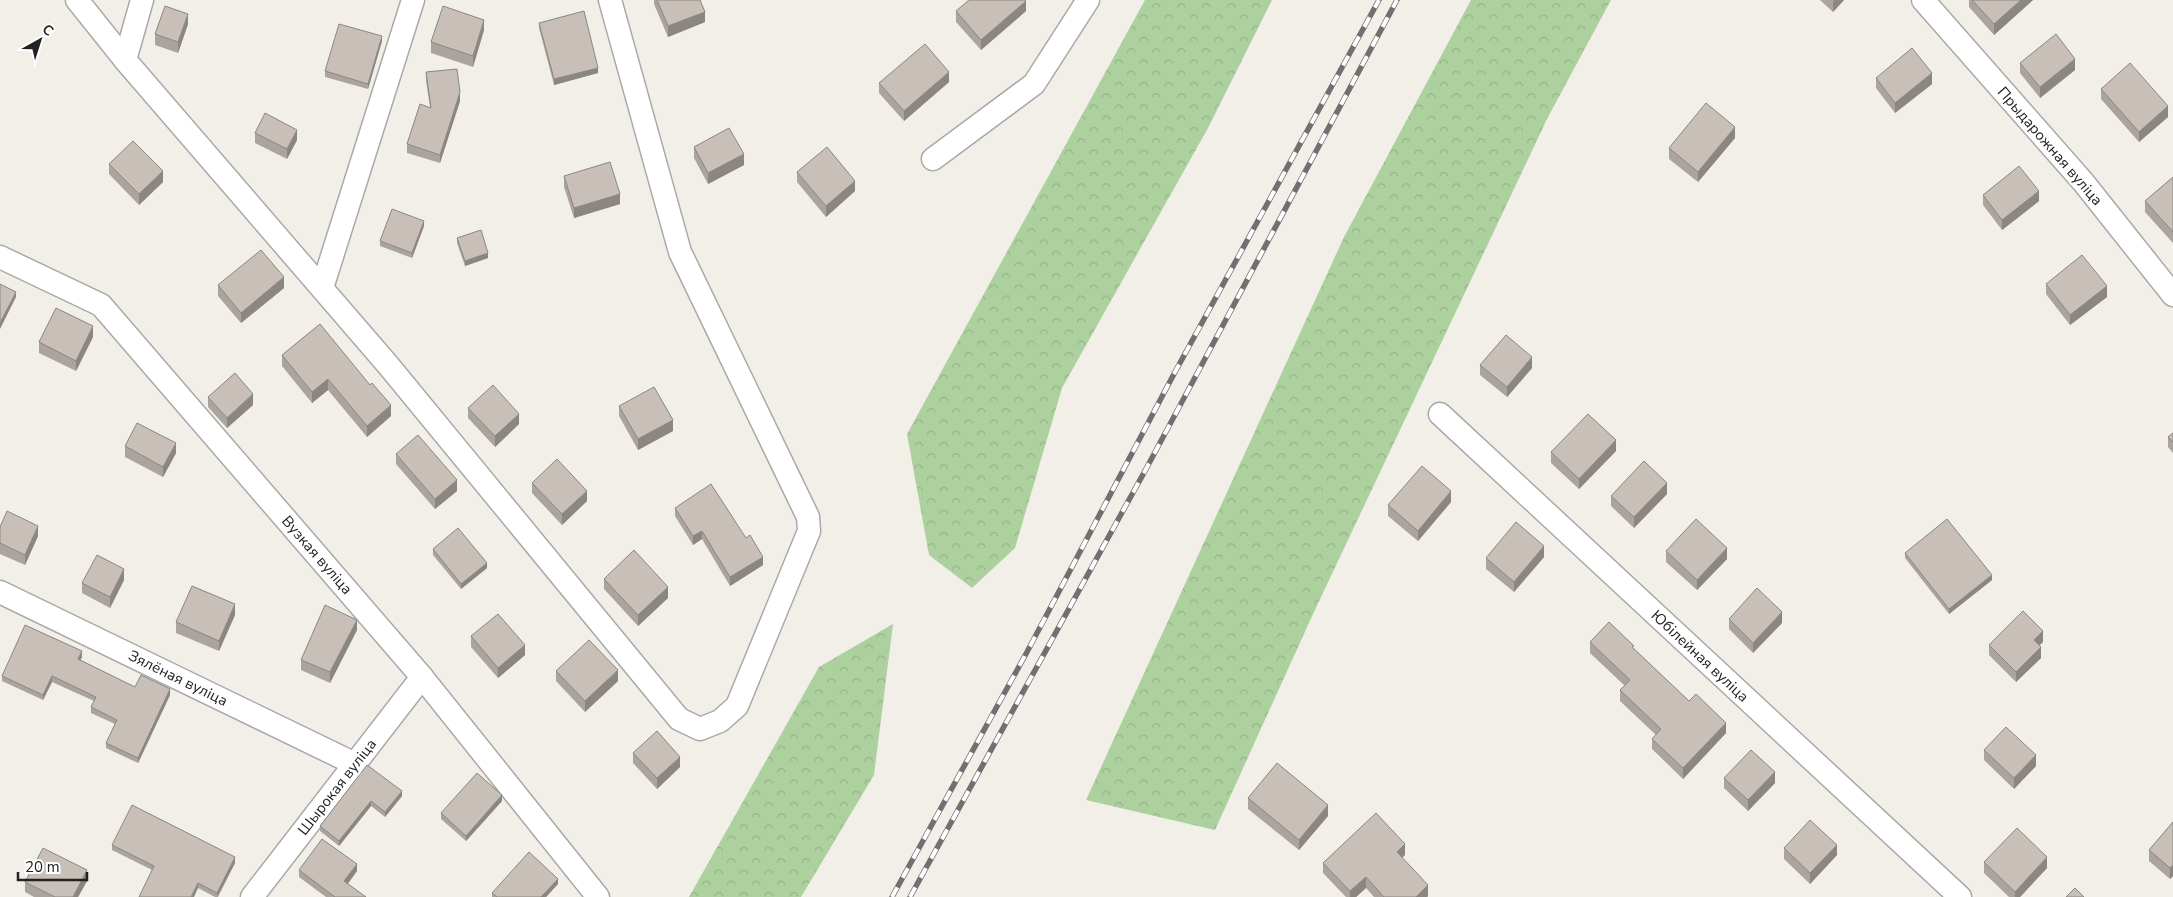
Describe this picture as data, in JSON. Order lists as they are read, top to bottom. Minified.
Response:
{"streets":{"street":["Прыдарожная вуліца","Вузкая вуліца","Юбілейная вуліца","Зялёная вуліца","Шырокая вуліца"]},"crossings":[["Вузкая вуліца","Шырокая вуліца"],["Зялёная вуліца","Шырокая вуліца"]],"scale_bar":"20 m","north":"top right"}
